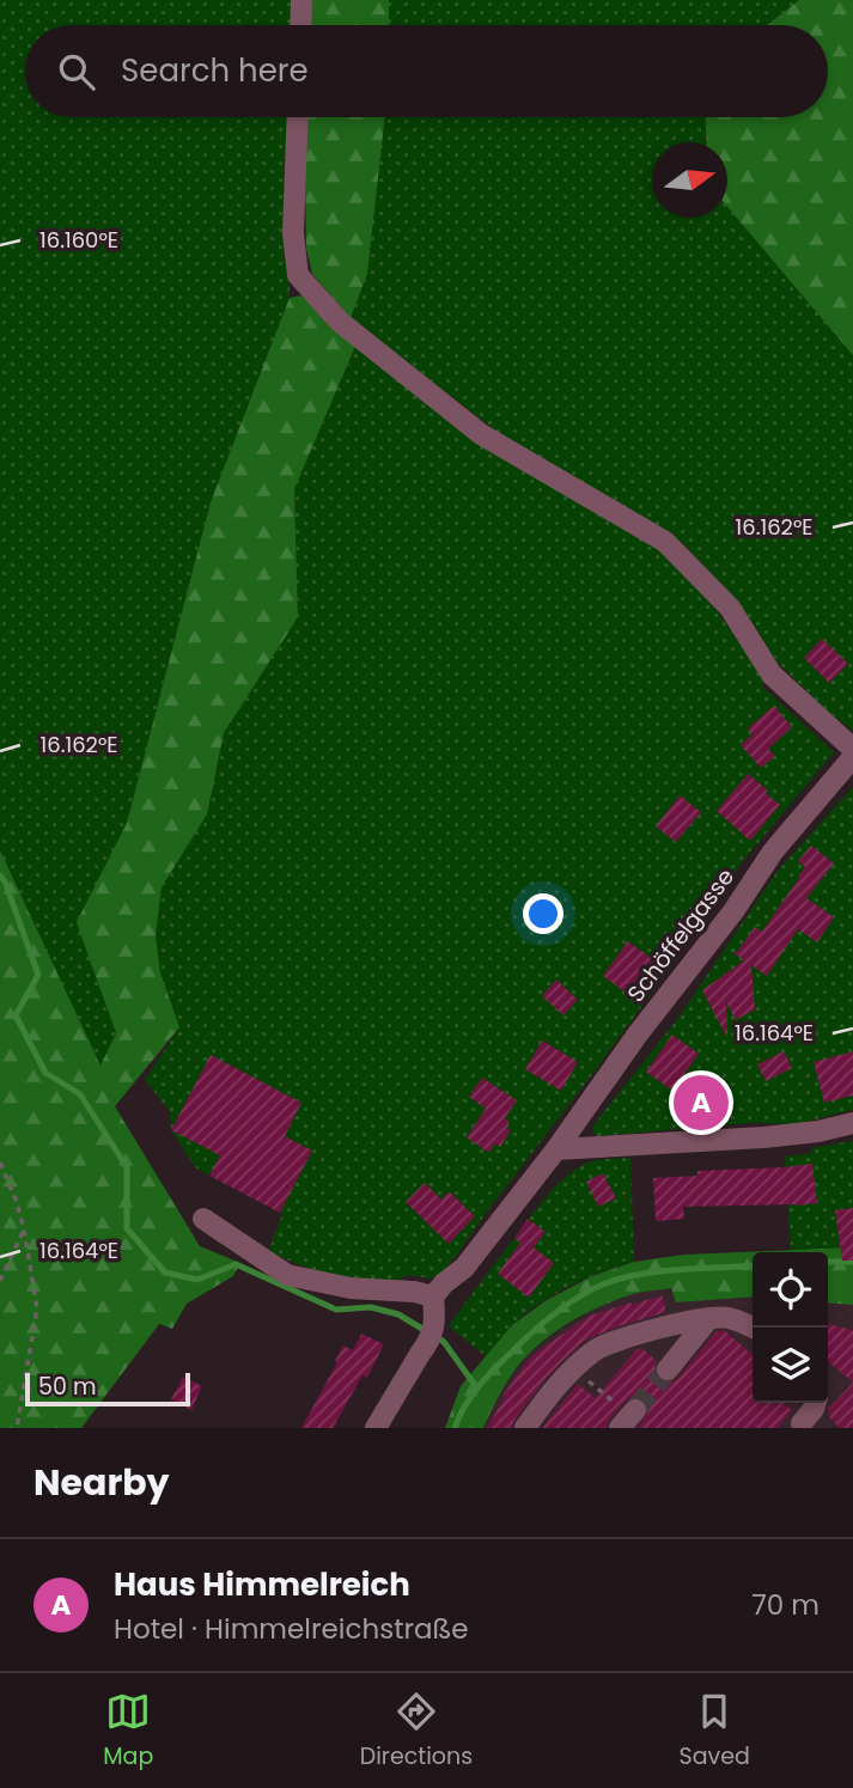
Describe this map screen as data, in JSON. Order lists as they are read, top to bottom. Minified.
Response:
{"streets":{"street":["Schöffelgasse"]},"scale_bar":"50 m","north":"right","page":{"search":"Search here","pins":"A","scale":"50 m","heading":"Nearby","list":[{"mark":"A","name":"Haus Himmelreich","note":"Hotel · Himmelreichstraße","value":"70 m"}],"nav":["Map","Directions","Saved"]},"coordinates":["16.160°E","16.162°E","16.164°E"]}
